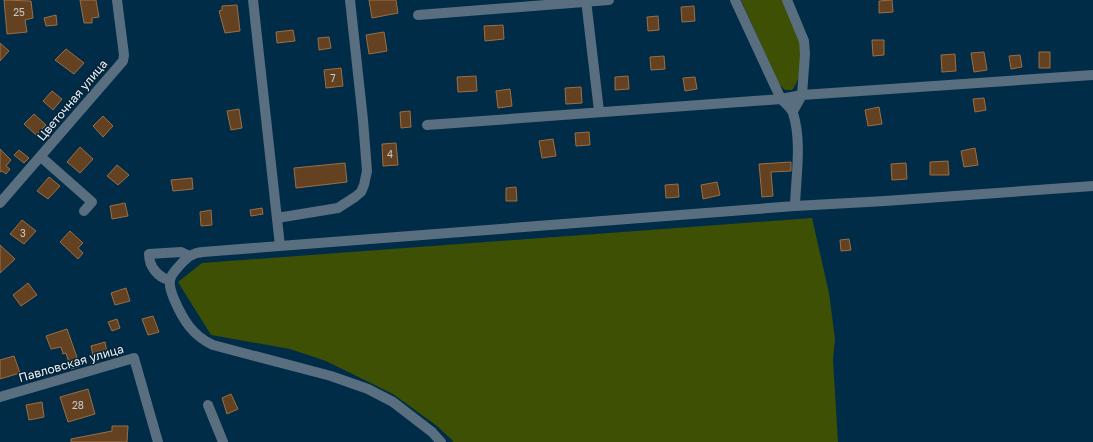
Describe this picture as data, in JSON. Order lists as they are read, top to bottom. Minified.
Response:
{"streets":{"street":["Цветочная улица","Павловская улица"]},"house_numbers":["25","7","4","3","28"]}
